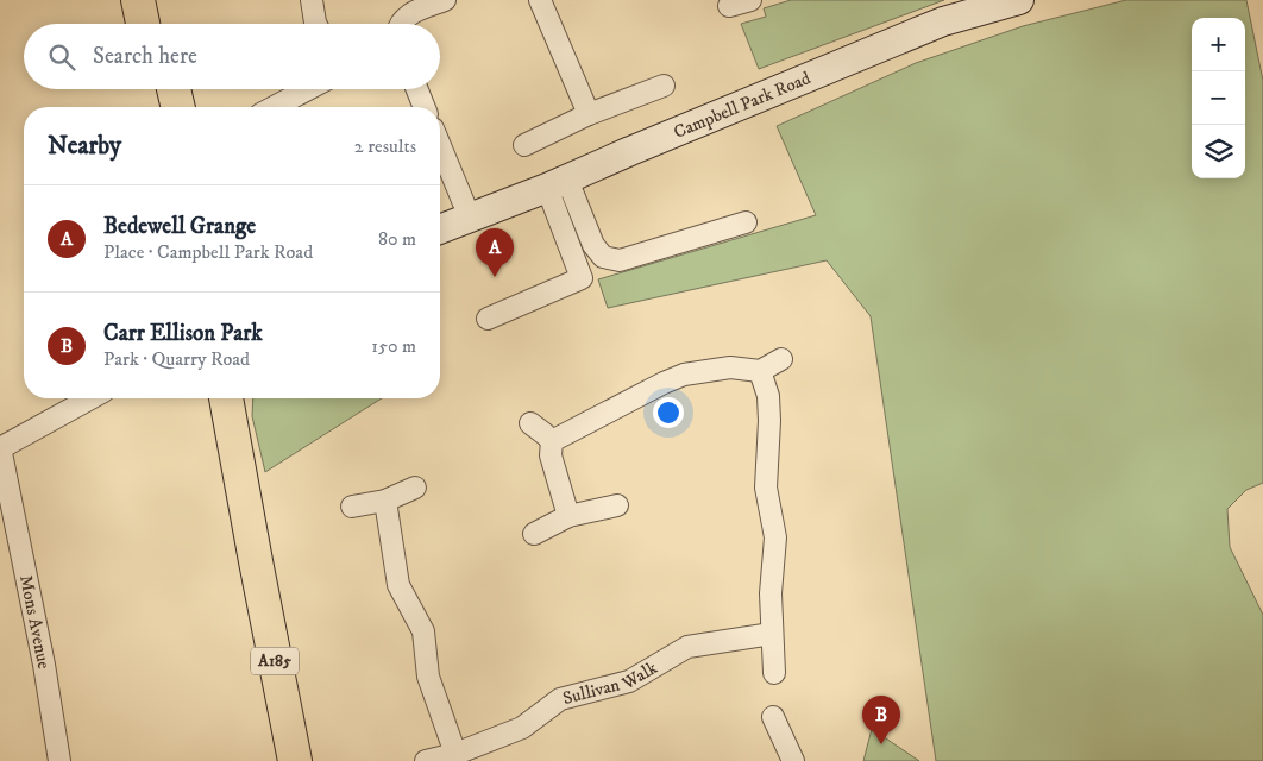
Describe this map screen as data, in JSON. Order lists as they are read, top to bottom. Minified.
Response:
{"streets":{"main road":["A185"],"street":["Campbell Park Road","Mons Avenue","Sullivan Walk"]},"page":{"map_buttons":["+","−"],"search":"Search here","heading":["Nearby","2 results"],"list":[{"mark":"A","name":"Bedewell Grange","note":"Place · Campbell Park Road","value":"80 m"},{"mark":"B","name":"Carr Ellison Park","note":"Park · Quarry Road","value":"150 m"}],"pins":["A","B"]}}
